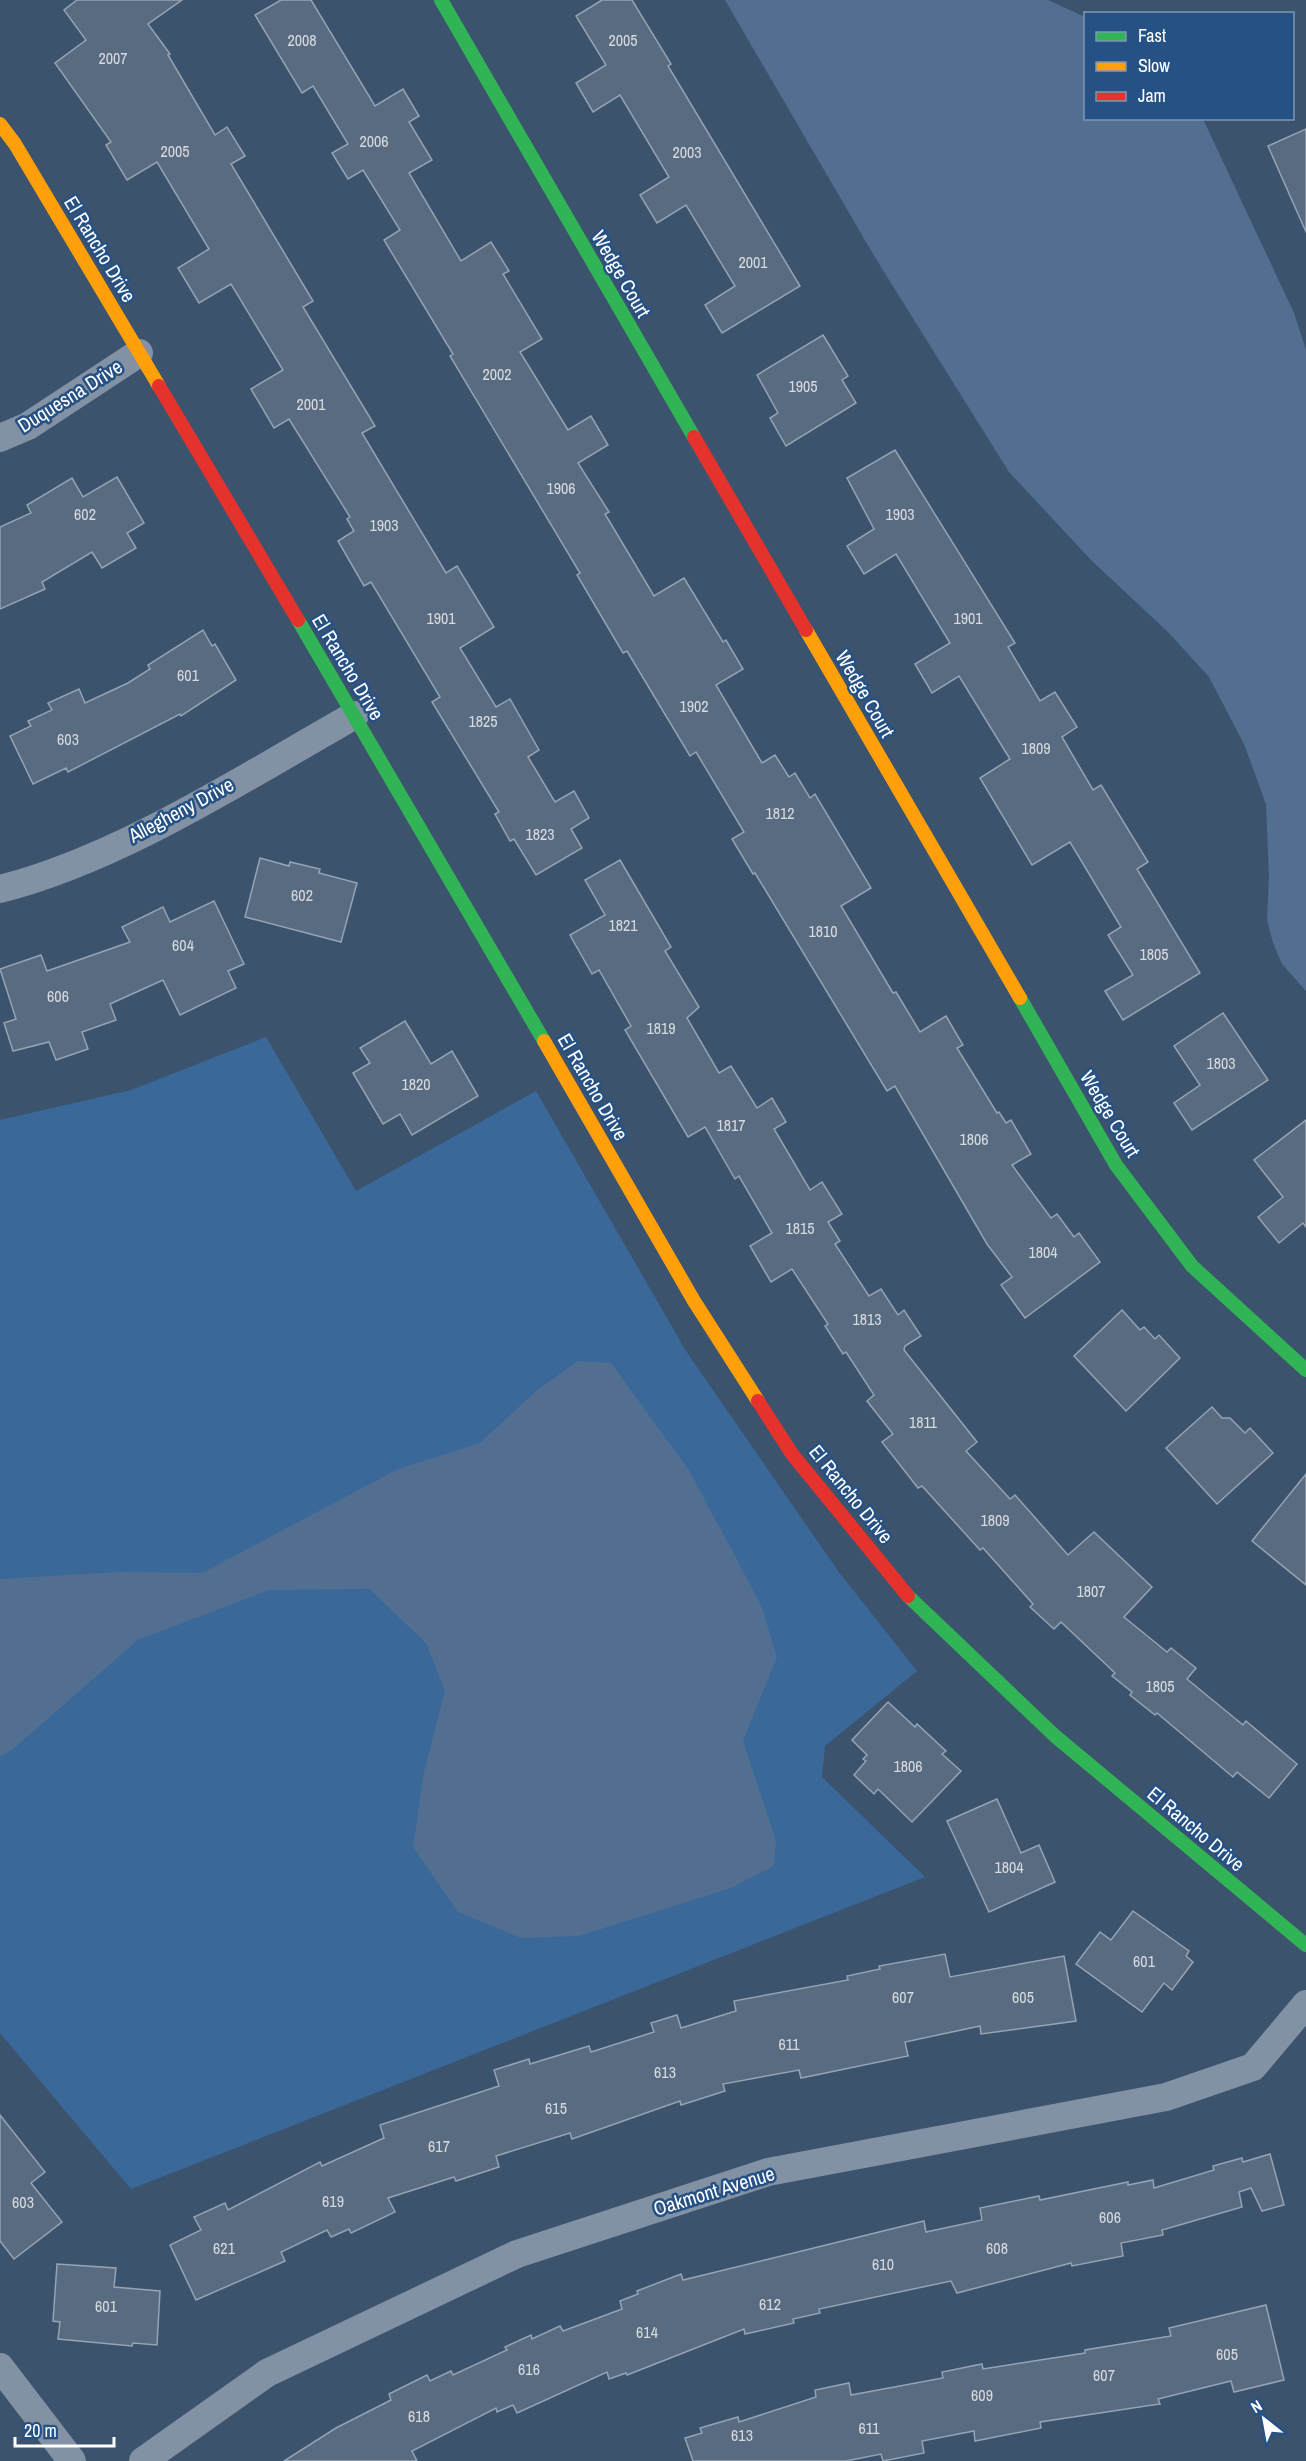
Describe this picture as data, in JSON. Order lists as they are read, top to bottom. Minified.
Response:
{"streets":{"street":["El Rancho Drive","Wedge Court","Duquesna Drive","Allegheny Drive","Oakmont Avenue"]},"crossings":[["El Rancho Drive","Duquesna Drive"],["El Rancho Drive","Allegheny Drive"]],"house_numbers":["2008","2005","2007","2006","2005","2003","2001","2002","1905","2001","1906","602","1903","1903","1901","1901","601","1902","1825","603","1809","1812","1823","602","1821","1810","604","1805","606","1819","1803","1820","1817","1806","1815","1804","1813","1811","1809","1807","1805","1806","1804","601","607","605","611","613","615","617","619","603","606","621","608","610","612","601","614","605","616","607","609","618","611","613"],"legend":["Fast","Slow","Jam"],"scale_bar":"20 m","north":"top left"}
